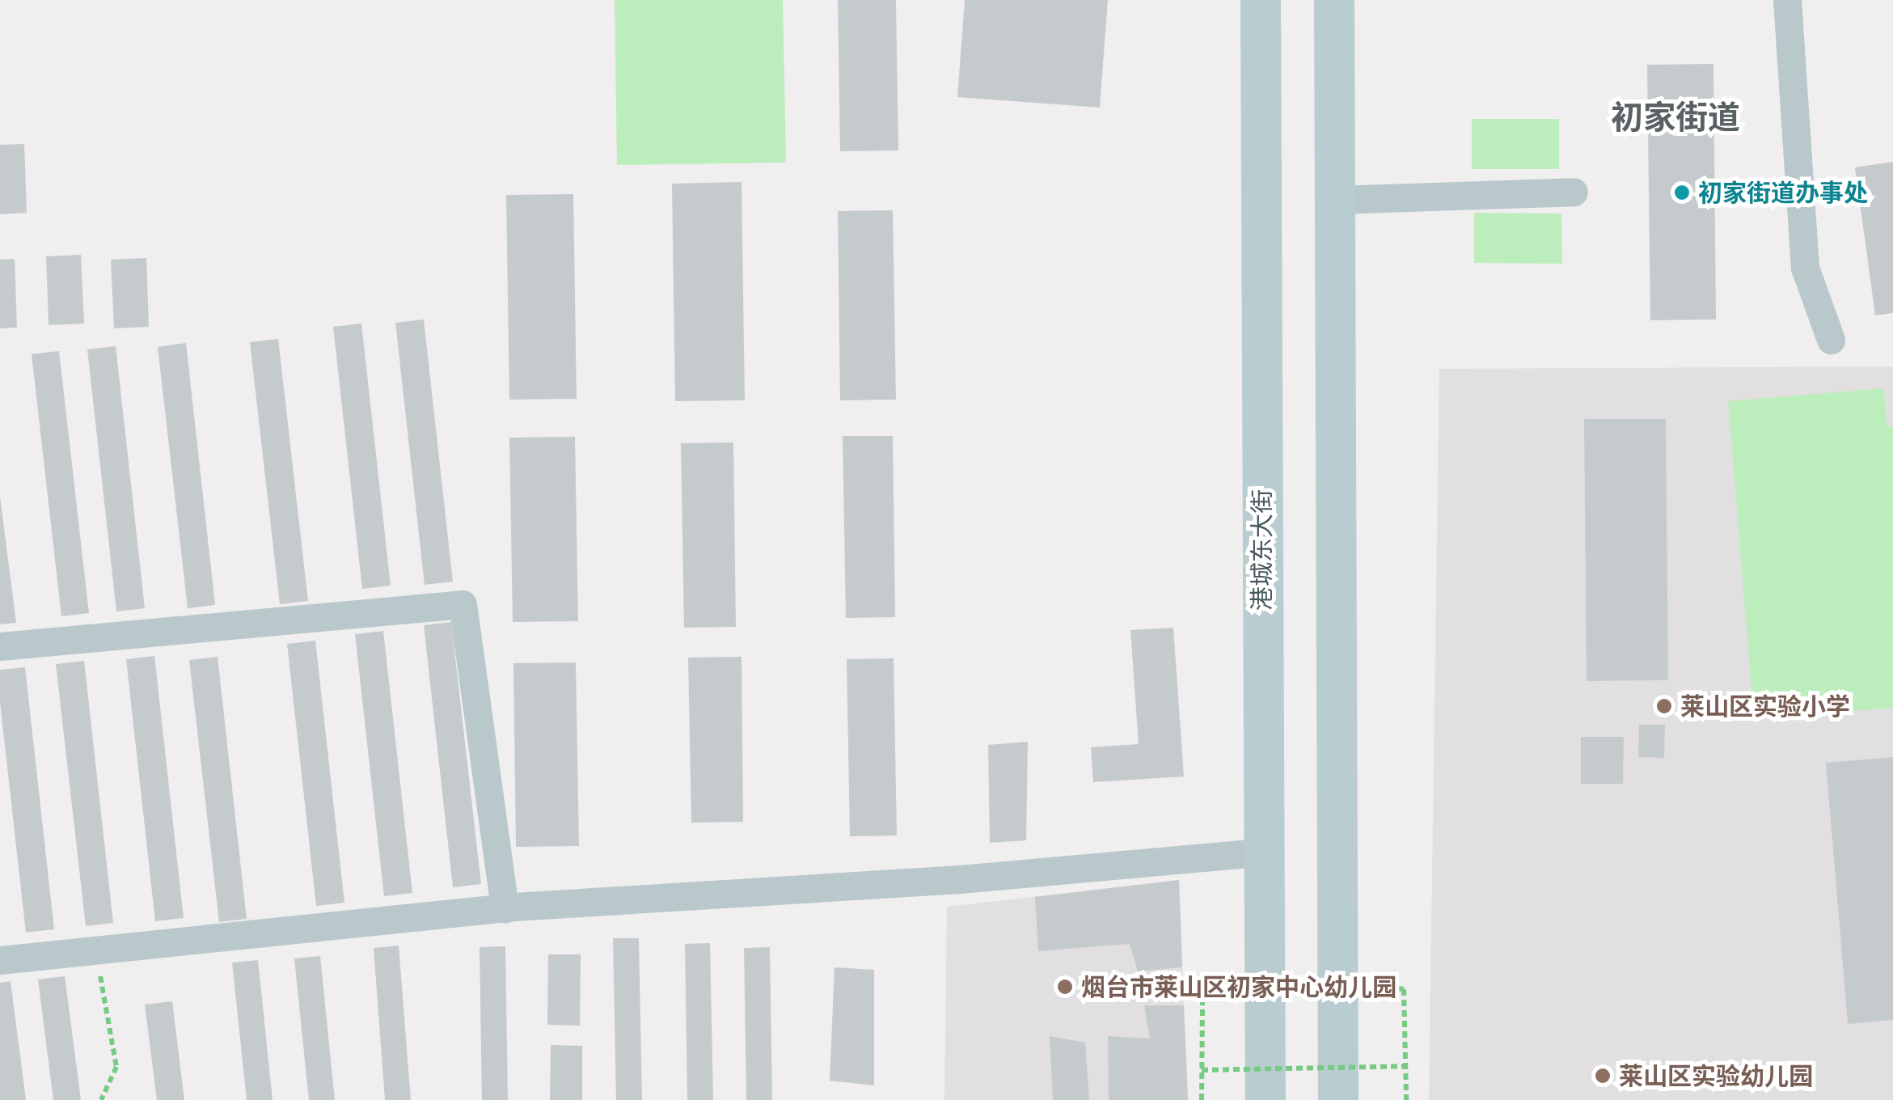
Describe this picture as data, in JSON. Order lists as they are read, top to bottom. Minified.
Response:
{"streets":{"main road":["港城东大街"]},"districts":["初家街道"],"places":["初家街道办事处","莱山区实验小学","烟台市莱山区初家中心幼儿园","莱山区实验幼儿园"]}
